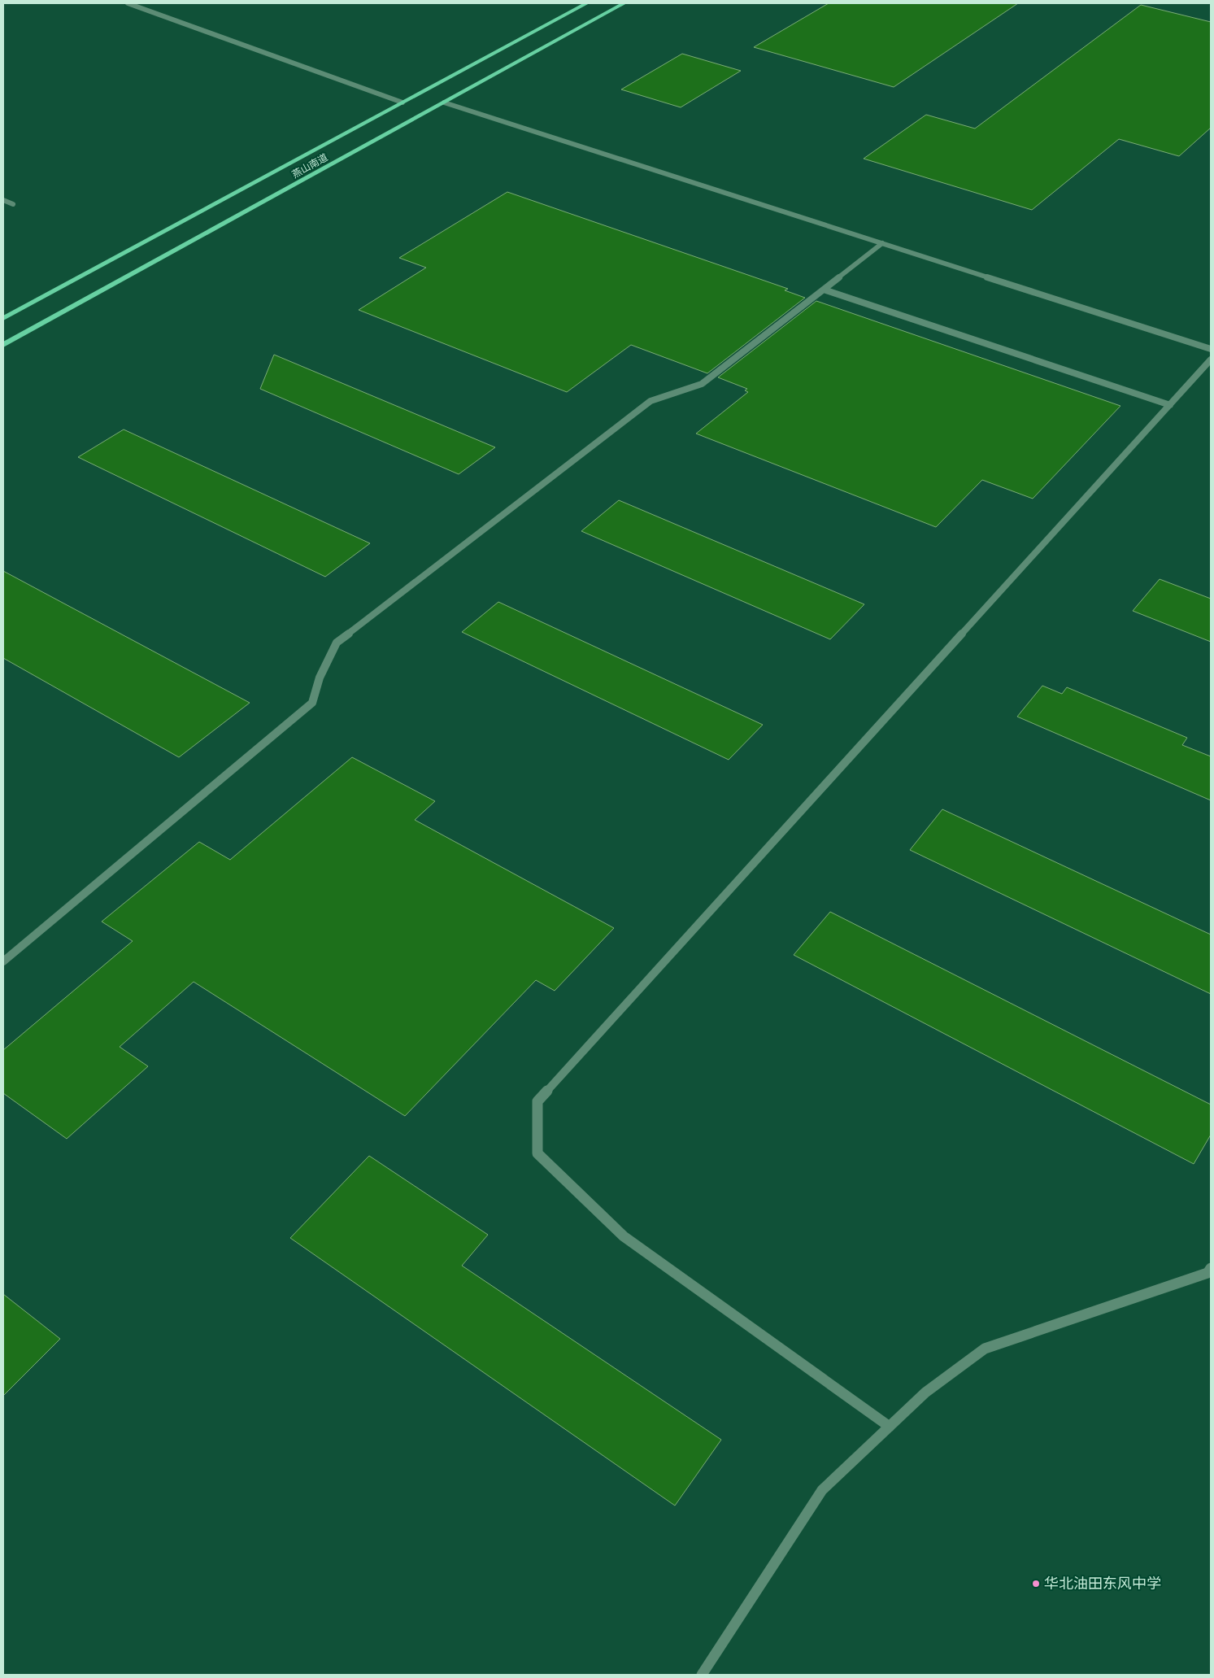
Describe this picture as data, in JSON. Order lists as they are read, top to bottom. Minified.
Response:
{"streets":{"main road":["燕山南道"]},"places":["华北油田东风中学"]}
